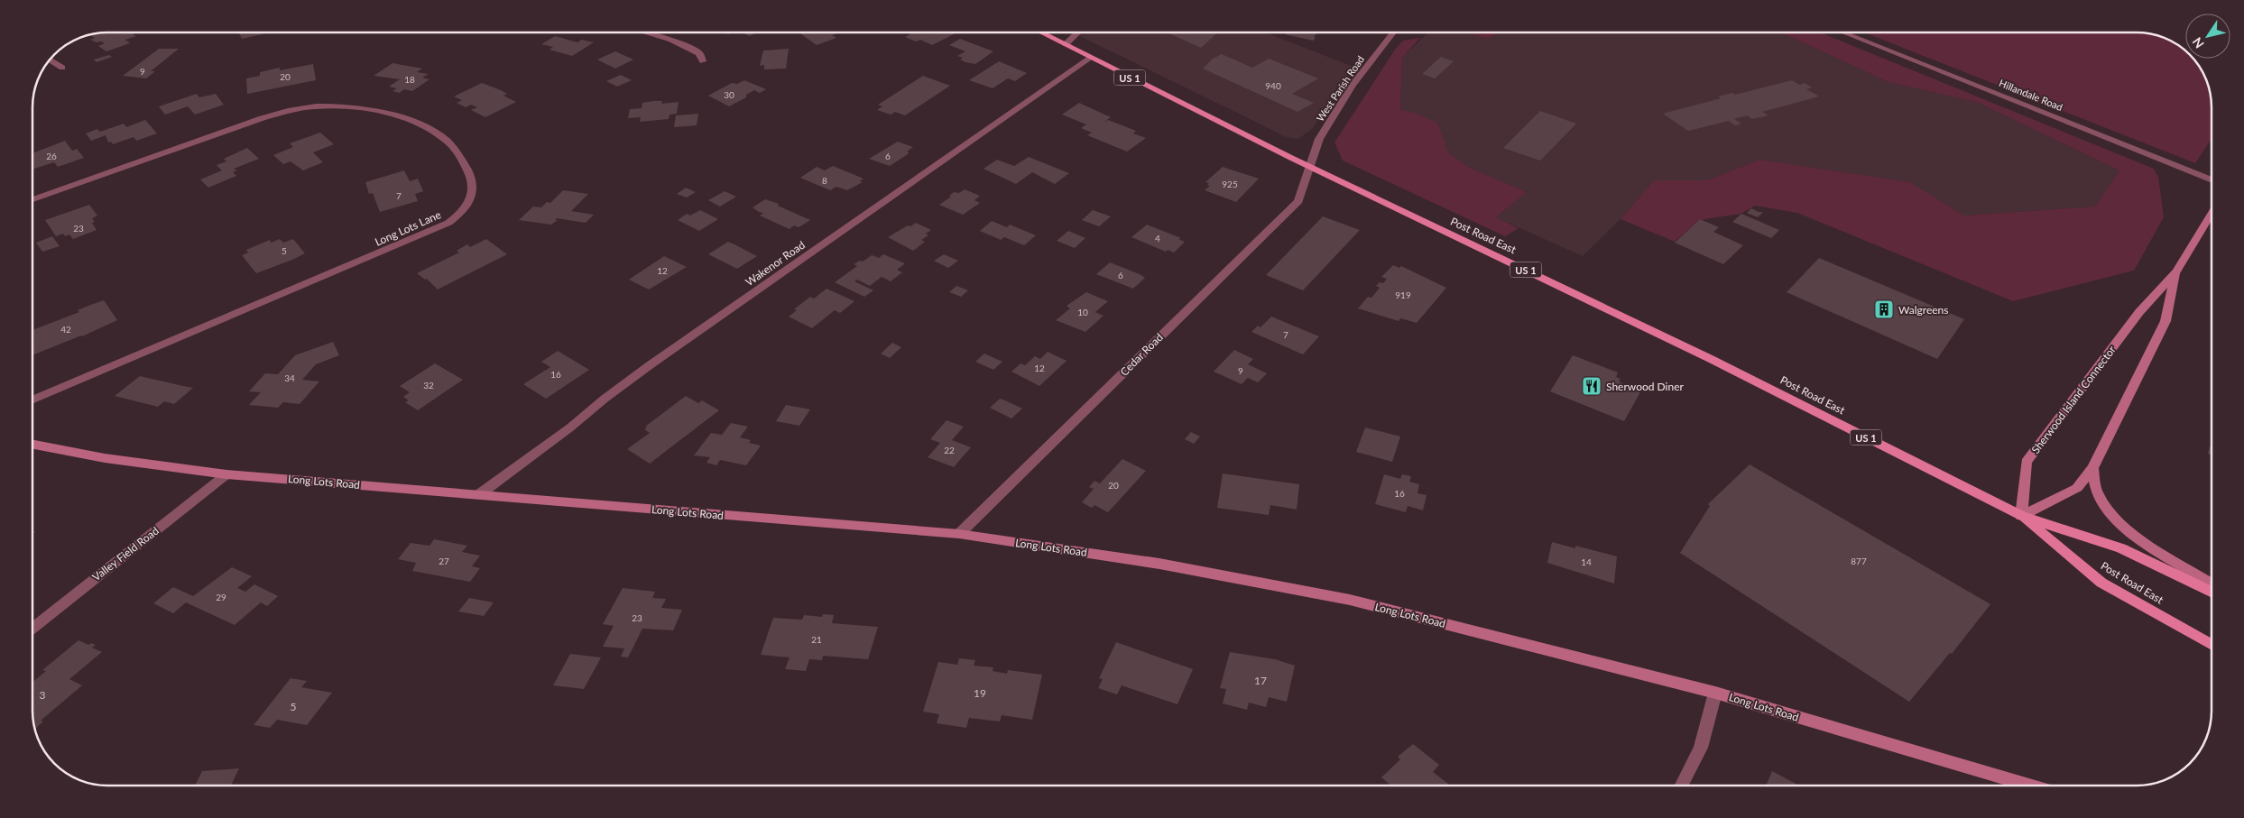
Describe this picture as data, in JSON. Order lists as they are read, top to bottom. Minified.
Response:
{"streets":{"main road":["US 1","Post Road East","Sherwood Island Connector","Long Lots Road"],"street":["West Parish Road","Hillandale Road","Long Lots Lane","Wakenor Road","Cedar Road","Valley Field Road"]},"crossings":[["West Parish Road","Post Road East"],["West Parish Road","Cedar Road"],["Post Road East","Wakenor Road"],["Post Road East","Cedar Road"],["Post Road East","Sherwood Island Connector"],["Wakenor Road","Long Lots Road"],["Cedar Road","Long Lots Road"],["Long Lots Road","Valley Field Road"]],"places":{"building":["Walgreens"],"restaurant":["Sherwood Diner"]},"house_numbers":["9","20","18","940","30","26","6","8","925","7","23","4","5","12","6","919","10","42","7","12","9","16","34","32","22","20","16","27","877","14","29","23","21","17","19","3","5"],"north":"bottom left"}
